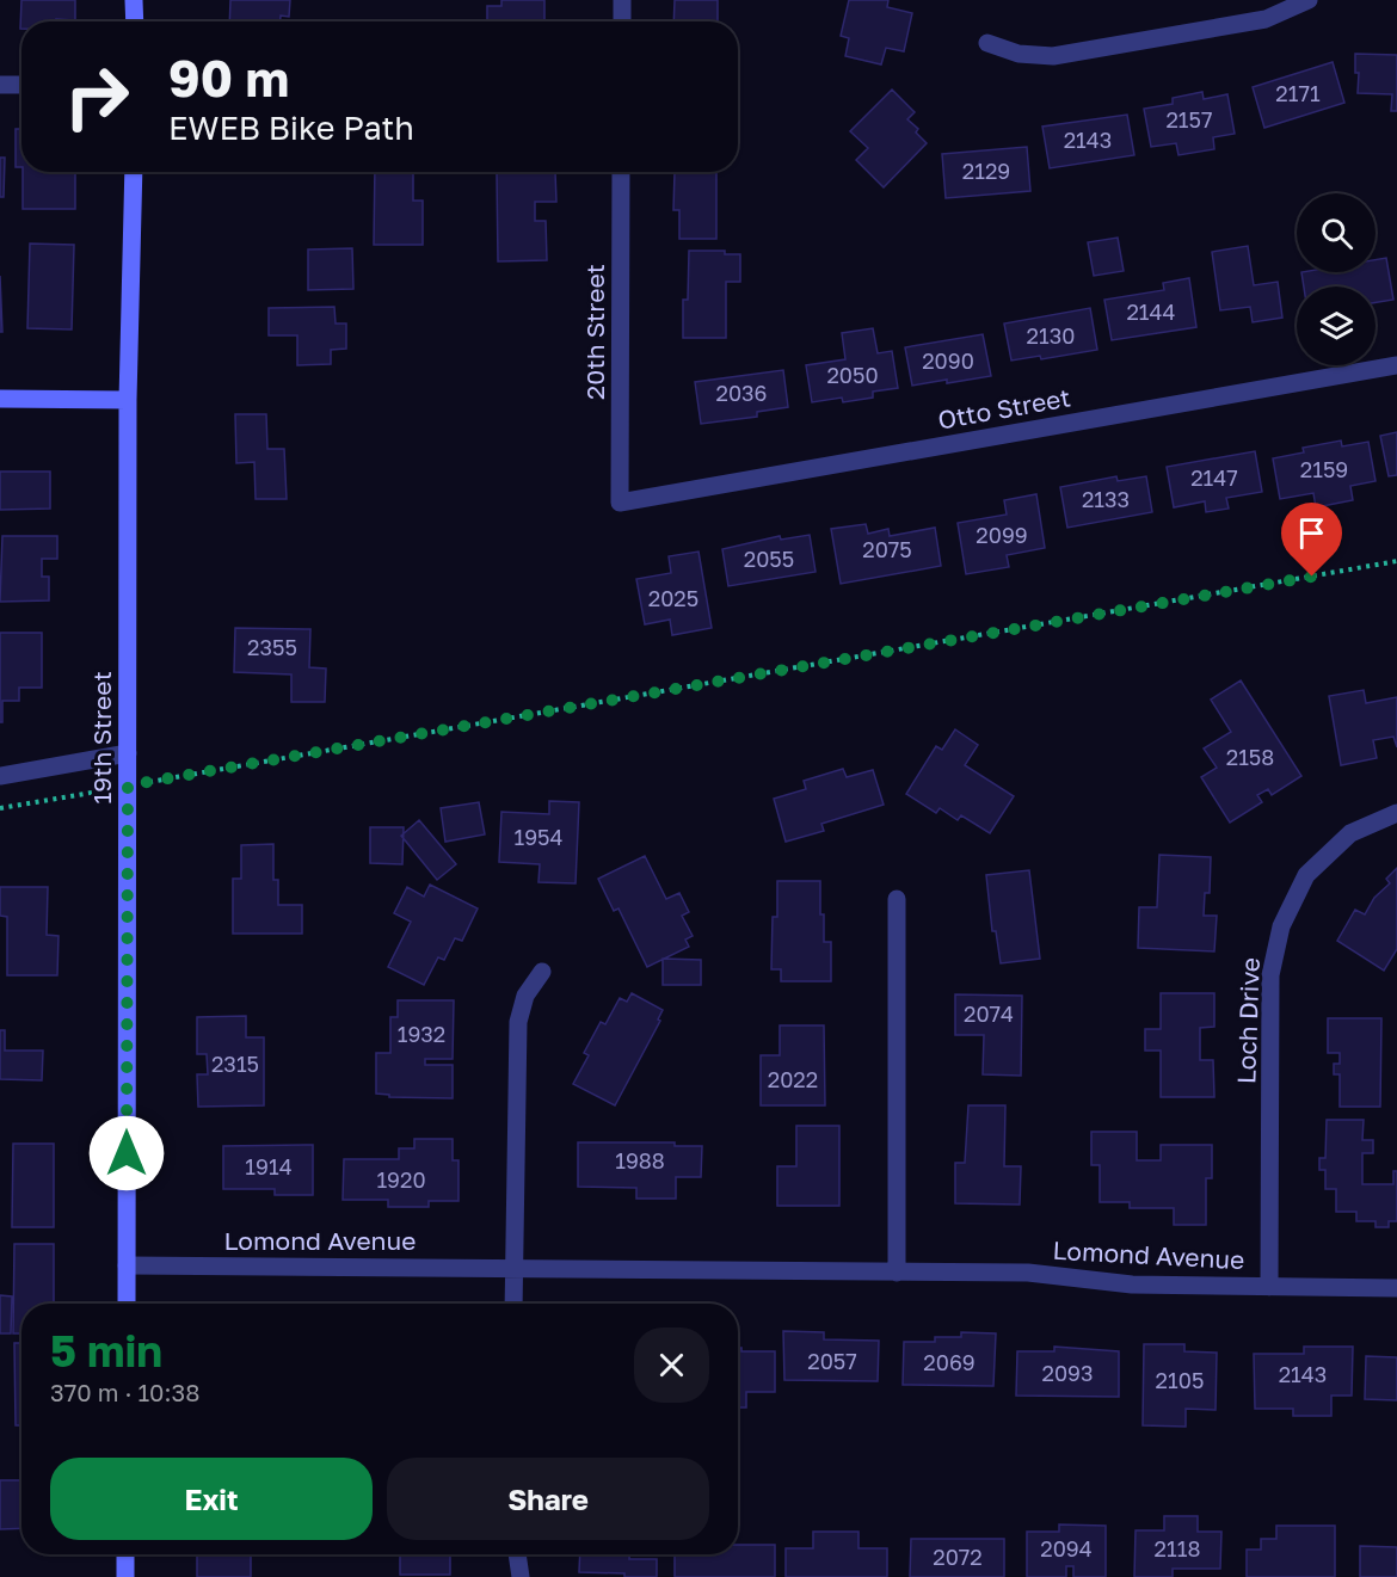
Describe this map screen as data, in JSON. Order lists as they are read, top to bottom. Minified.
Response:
{"streets":{"street":["20th Street","Otto Street","19th Street","Loch Drive","Lomond Avenue"]},"crossings":[["20th Street","Otto Street"],["19th Street","Lomond Avenue"],["Loch Drive","Lomond Avenue"]],"house_numbers":["2171","2157","2143","2129","2144","2130","2090","2050","2036","2159","2147","2133","2099","2075","2055","2025","2355","2158","1954","2074","1932","2315","2022","1988","1914","1920","2057","2069","2093","2143","2105","2094","2118","2072"],"page":{"turn":["90 m","EWEB Bike Path"],"heading":["5 min","370 m · 10:38"],"buttons":["Exit","Share"]}}
